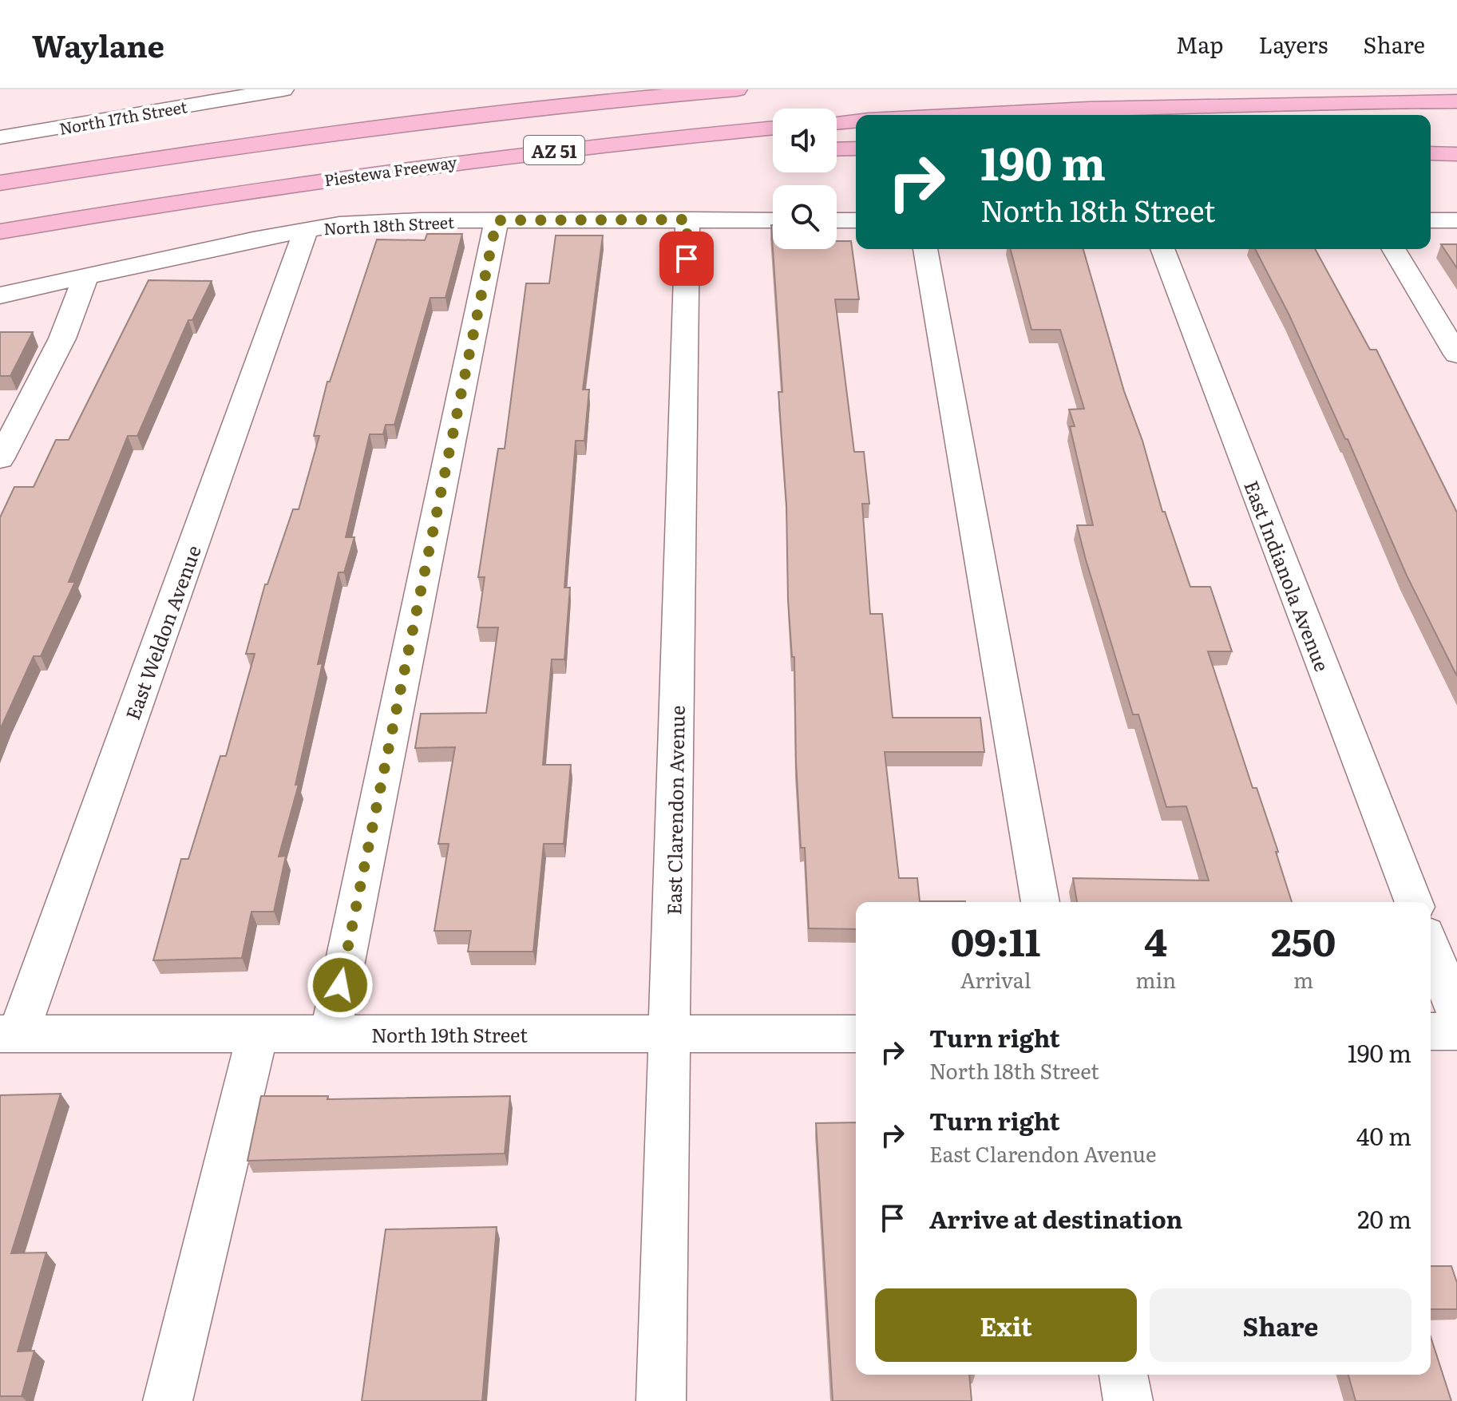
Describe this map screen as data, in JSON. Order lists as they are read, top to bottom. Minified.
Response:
{"streets":{"highway":["AZ 51","Piestewa Freeway"],"street":["North 17th Street","North 18th Street","East Indianola Avenue","East Weldon Avenue","East Clarendon Avenue","North 19th Street"]},"crossings":[["North 18th Street","East Weldon Avenue"],["North 18th Street","East Clarendon Avenue"],["East Weldon Avenue","North 19th Street"],["East Clarendon Avenue","North 19th Street"]],"page":{"header":"Waylane","nav":["Map","Layers","Share"],"turn":["190 m","North 18th Street"],"eta":["09:11","Arrival","4","min","250","m"],"list":[{"name":"Turn right","note":"North 18th Street","value":"190 m"},{"name":"Turn right","note":"East Clarendon Avenue","value":"40 m"},{"name":"Arrive at destination","value":"20 m"}],"buttons":["Exit","Share"]}}
